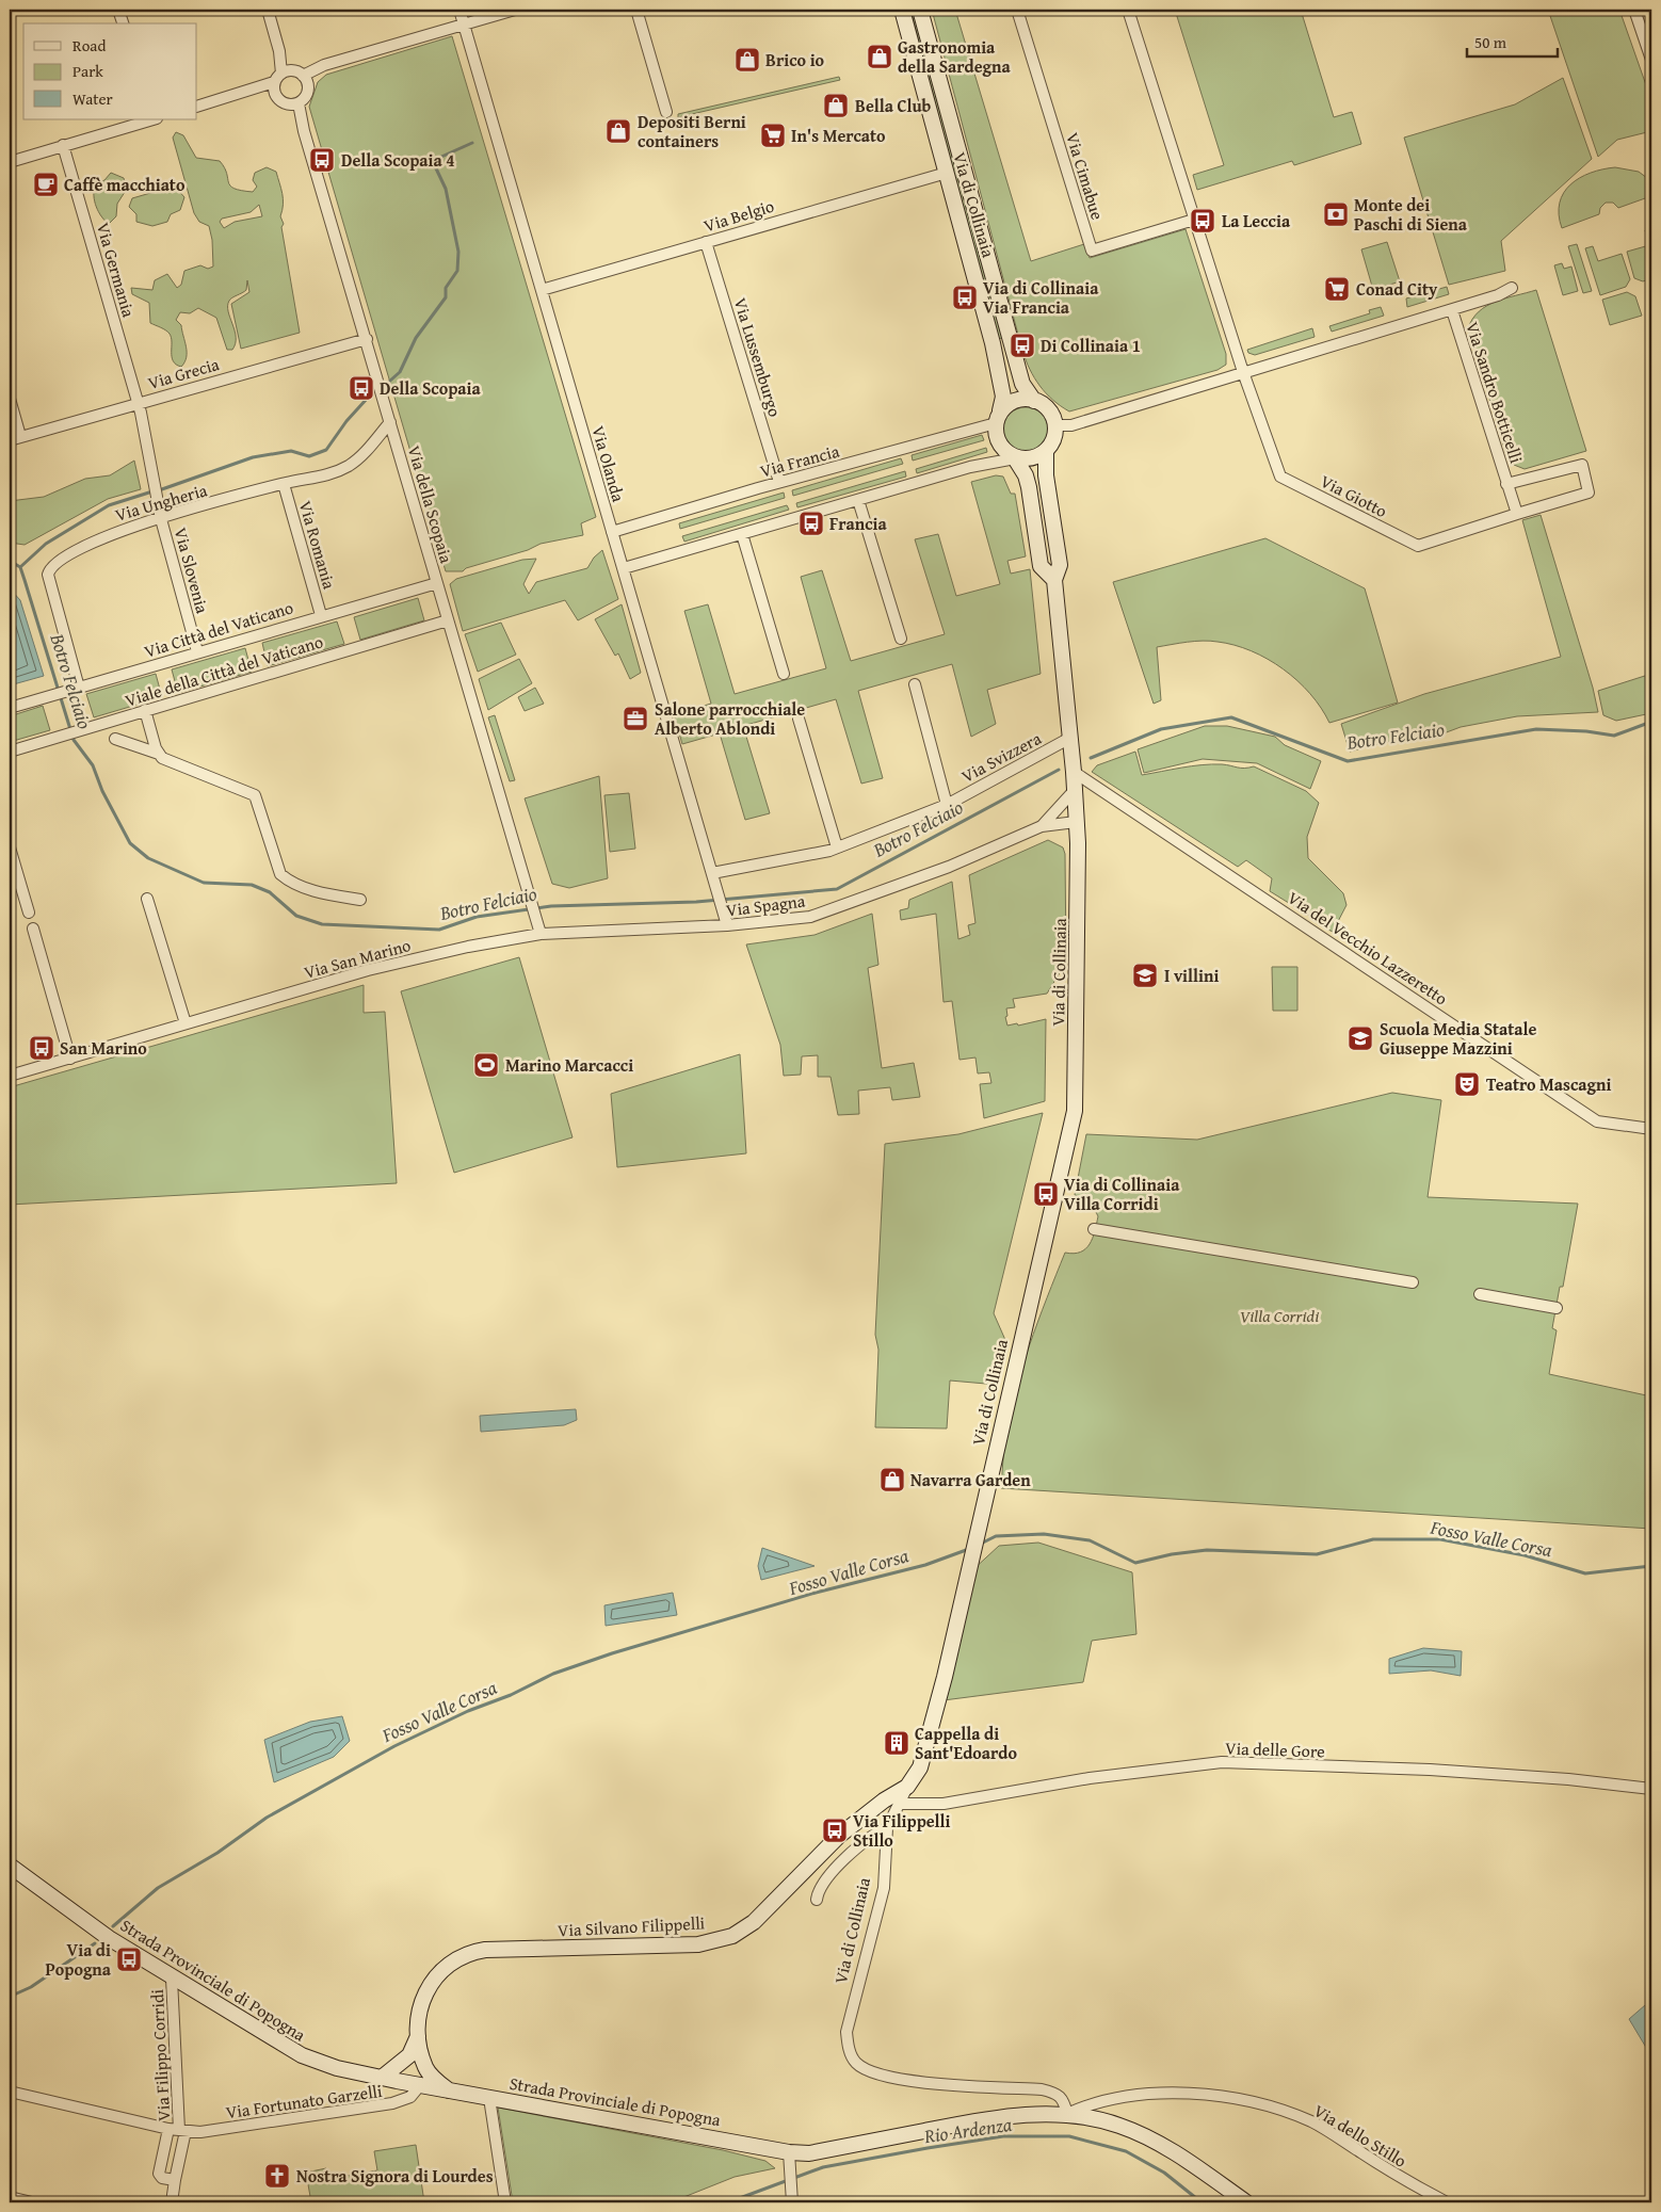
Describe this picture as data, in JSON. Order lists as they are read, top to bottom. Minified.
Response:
{"streets":{"street":["Via Cimabue","Via di Collinaia","Via Belgio","Via Germania","Via Lussemburgo","Via Grecia","Via Sandro Botticelli","Via Francia","Via Olanda","Via Giotto","Via Ungheria","Via della Scopaia","Via Romania","Via Slovenia","Via Città del Vaticano","Viale della Città del Vaticano","Via Svizzera","Via Spagna","Via del Vecchio Lazzeretto","Via San Marino","Via delle Gore","Via Silvano Filippelli","Strada Provinciale di Popogna","Via Filippo Corridi","Via Fortunato Garzelli","Via dello Stillo"]},"crossings":[["Via Cimabue","Via Giotto"],["Via di Collinaia","Via Belgio"],["Via di Collinaia","Via Francia"],["Via di Collinaia","Via Svizzera"],["Via di Collinaia","Via Spagna"],["Via di Collinaia","Via del Vecchio Lazzeretto"],["Via di Collinaia","Via delle Gore"],["Via di Collinaia","Via Silvano Filippelli"],["Via di Collinaia","Strada Provinciale di Popogna"],["Via di Collinaia","Via dello Stillo"],["Via Belgio","Via Lussemburgo"],["Via Belgio","Via Olanda"],["Via Germania","Via Grecia"],["Via Germania","Via Slovenia"],["Via Lussemburgo","Via Francia"],["Via Grecia","Via della Scopaia"],["Via Grecia","Via Slovenia"],["Via Sandro Botticelli","Via Giotto"],["Via Francia","Via Olanda"],["Via Olanda","Via Svizzera"],["Via Olanda","Via Spagna"],["Via Ungheria","Via della Scopaia"],["Via Ungheria","Via Romania"],["Via Ungheria","Via Slovenia"],["Via Ungheria","Via Città del Vaticano"],["Via della Scopaia","Via Città del Vaticano"],["Via della Scopaia","Viale della Città del Vaticano"],["Via della Scopaia","Via Spagna"],["Via della Scopaia","Via San Marino"],["Via Romania","Via Città del Vaticano"],["Via Slovenia","Via Città del Vaticano"],["Via Spagna","Via San Marino"],["Via Silvano Filippelli","Strada Provinciale di Popogna"],["Via Silvano Filippelli","Via Fortunato Garzelli"],["Strada Provinciale di Popogna","Via Filippo Corridi"],["Strada Provinciale di Popogna","Via Fortunato Garzelli"],["Strada Provinciale di Popogna","Via dello Stillo"],["Via Filippo Corridi","Via Fortunato Garzelli"]],"water":["Botro Felciaio","Fosso Valle Corsa","Rio Ardenza"],"parks":["Villa Corridi"],"places":{"shop":["Gastronomia della Sardegna","Brico io","Bella Club","Depositi Berni containers","Navarra Garden"],"supermarket":["In's Mercato","Conad City"],"bus stop":["Della Scopaia 4","La Leccia","Via di Collinaia Via Francia","Di Collinaia 1","Della Scopaia","Francia","San Marino","Via di Collinaia Villa Corridi","Via Filippelli Stillo","Via di Popogna"],"cafe":["Caffè macchiato"],"bank":["Monte dei Paschi di Siena"],"office":["Salone parrocchiale Alberto Ablondi"],"school or university":["I villini","Scuola Media Statale Giuseppe Mazzini"],"sports":["Marino Marcacci"],"theatre":["Teatro Mascagni"],"building":["Cappella di Sant'Edoardo"],"church":["Nostra Signora di Lourdes"]},"legend":["Road","Park","Water"],"scale_bar":"50 m"}
